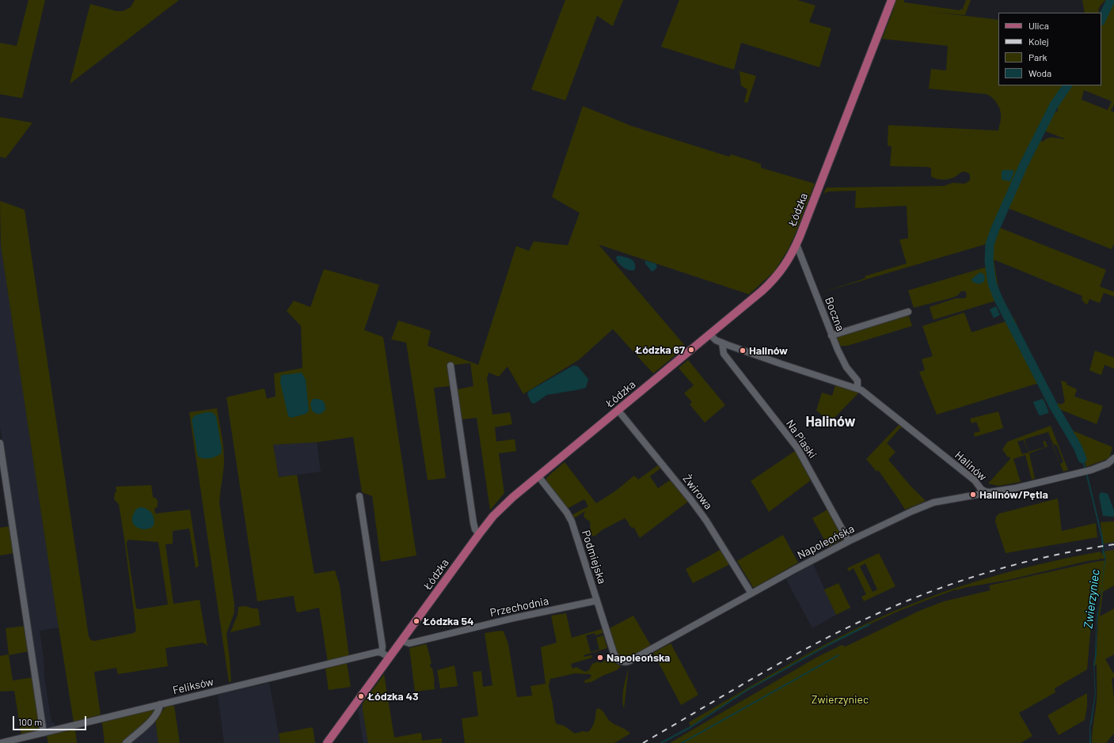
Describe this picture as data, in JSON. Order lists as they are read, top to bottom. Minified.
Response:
{"streets":{"main road":["Łódzka"],"street":["Boczna","Na Piaski","Halinów","Żwirowa","Napoleońska","Podmiejska","Przechodnia","Feliksów"]},"crossings":[["Łódzka","Boczna"],["Łódzka","Halinów"],["Łódzka","Żwirowa"],["Łódzka","Podmiejska"],["Łódzka","Przechodnia"],["Boczna","Halinów"],["Na Piaski","Halinów"],["Na Piaski","Napoleońska"],["Halinów","Napoleońska"],["Żwirowa","Napoleońska"],["Napoleońska","Podmiejska"],["Podmiejska","Przechodnia"]],"districts":["Halinów"],"water":["Zwierzyniec"],"parks":["Zwierzyniec"],"places":["Łódzka 67","Halinów","Halinów/Pętla","Łódzka 54","Napoleońska","Łódzka 43"],"legend":["Ulica","Kolej","Park","Woda"],"scale_bar":"100 m"}
